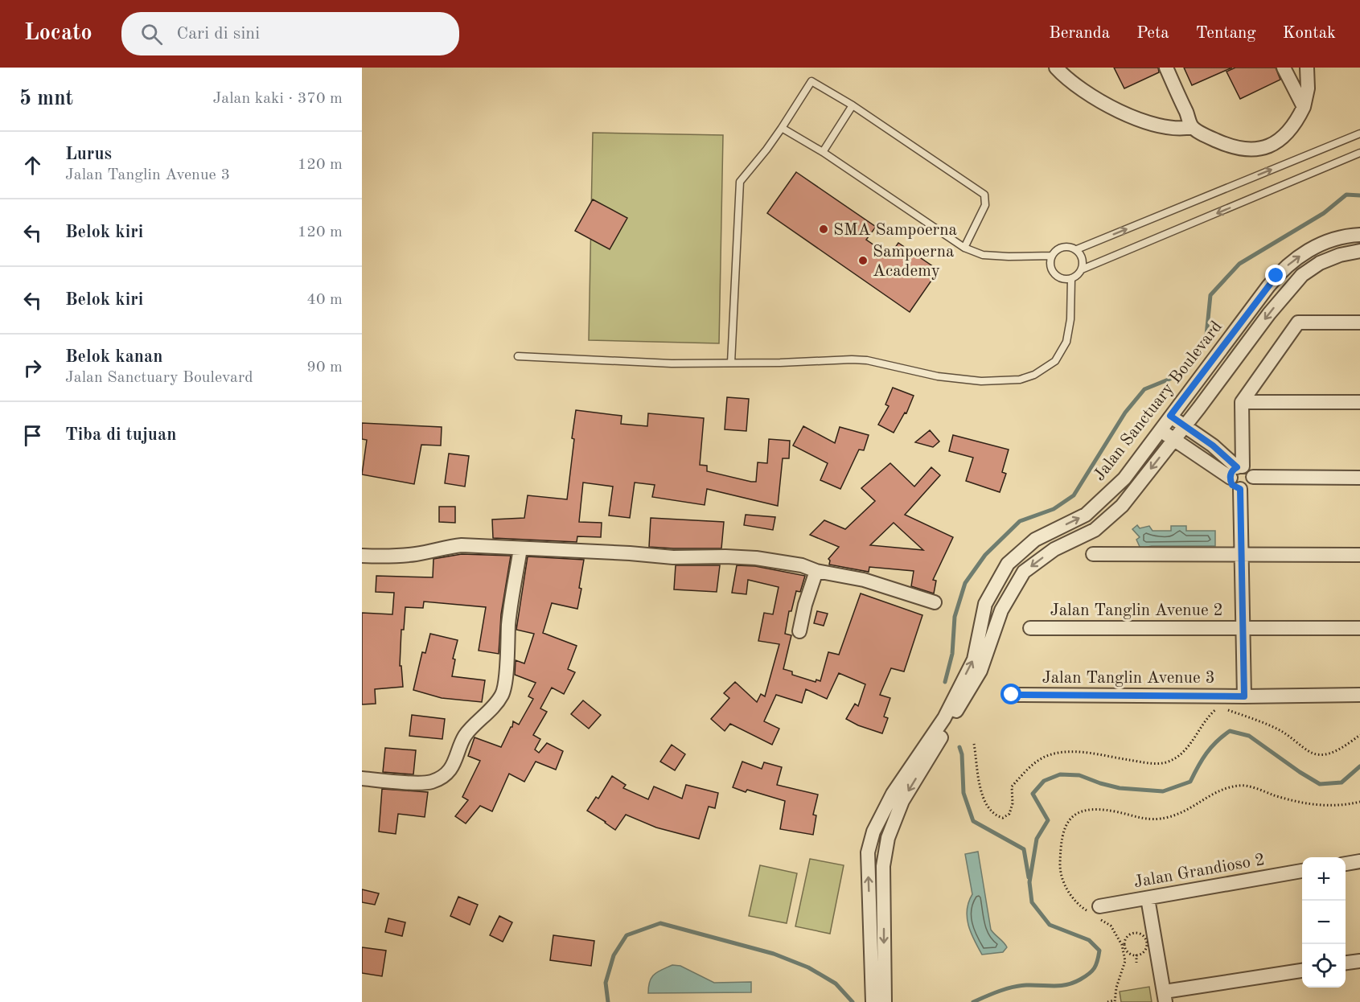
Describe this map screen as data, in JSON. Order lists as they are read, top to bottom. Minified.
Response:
{"streets":{"street":["Jalan Sanctuary Boulevard","Jalan Tanglin Avenue 2","Jalan Tanglin Avenue 3","Jalan Grandioso 2"]},"places":["SMA Sampoerna","Sampoerna Academy"],"page":{"header":"Locato","search":"Cari di sini","nav":["Beranda","Peta","Tentang","Kontak"],"heading":["5 mnt","Jalan kaki · 370 m"],"list":[["Lurus","Jalan Tanglin Avenue 3","120 m"],["Belok kiri","120 m"],["Belok kiri","40 m"],["Belok kanan","Jalan Sanctuary Boulevard","90 m"],"Tiba di tujuan"],"map_buttons":["+","−"]}}
